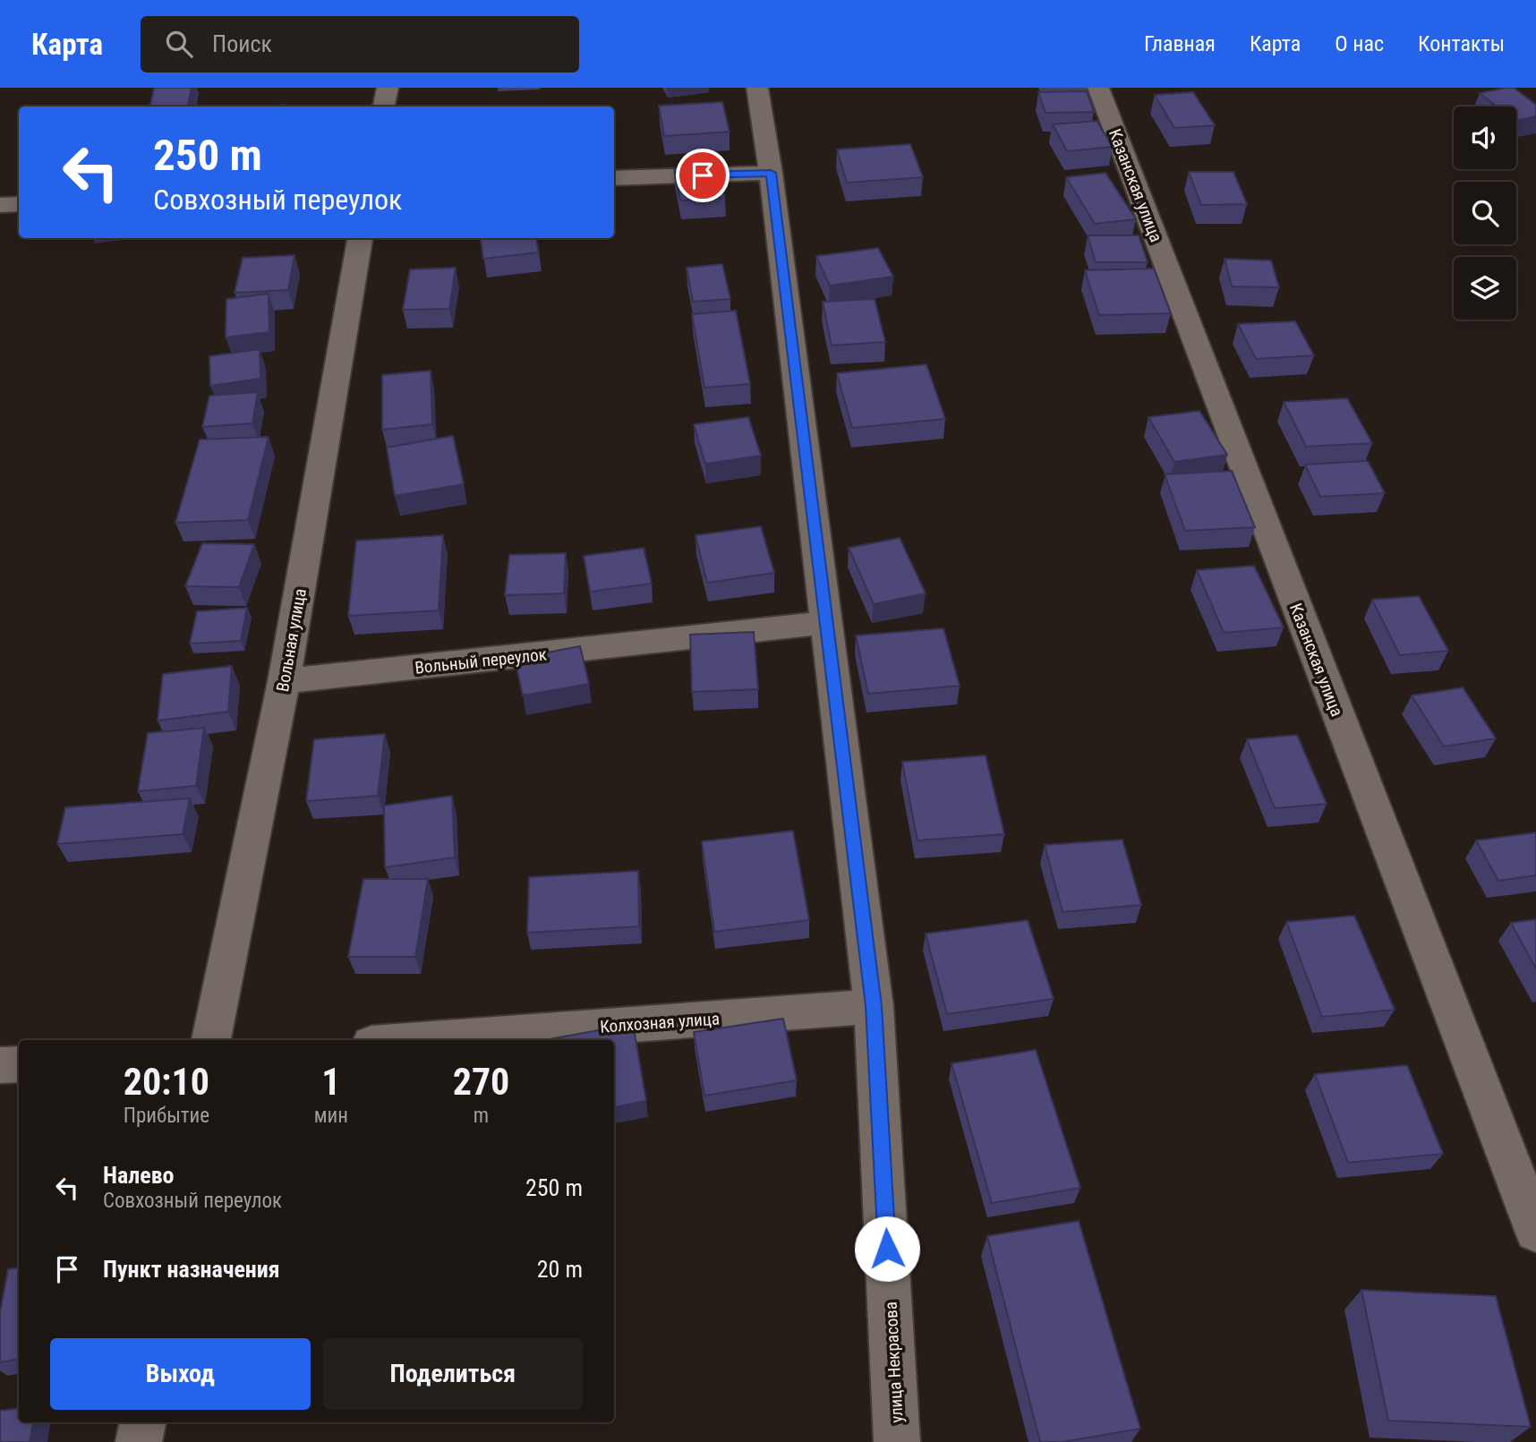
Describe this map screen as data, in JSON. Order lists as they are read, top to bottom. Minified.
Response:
{"streets":{"street":["Казанская улица","Вольная улица","Вольный переулок","Колхозная улица","улица Некрасова"]},"crossings":[["Вольная улица","Вольный переулок"],["Вольный переулок","улица Некрасова"],["Колхозная улица","улица Некрасова"]],"page":{"header":"Карта","search":"Поиск","nav":["Главная","Карта","О нас","Контакты"],"turn":["250 m","Совхозный переулок"],"eta":["20:10","Прибытие","1","мин","270","m"],"list":[{"name":"Налево","note":"Совхозный переулок","value":"250 m"},{"name":"Пункт назначения","value":"20 m"}],"buttons":["Выход","Поделиться"]}}
